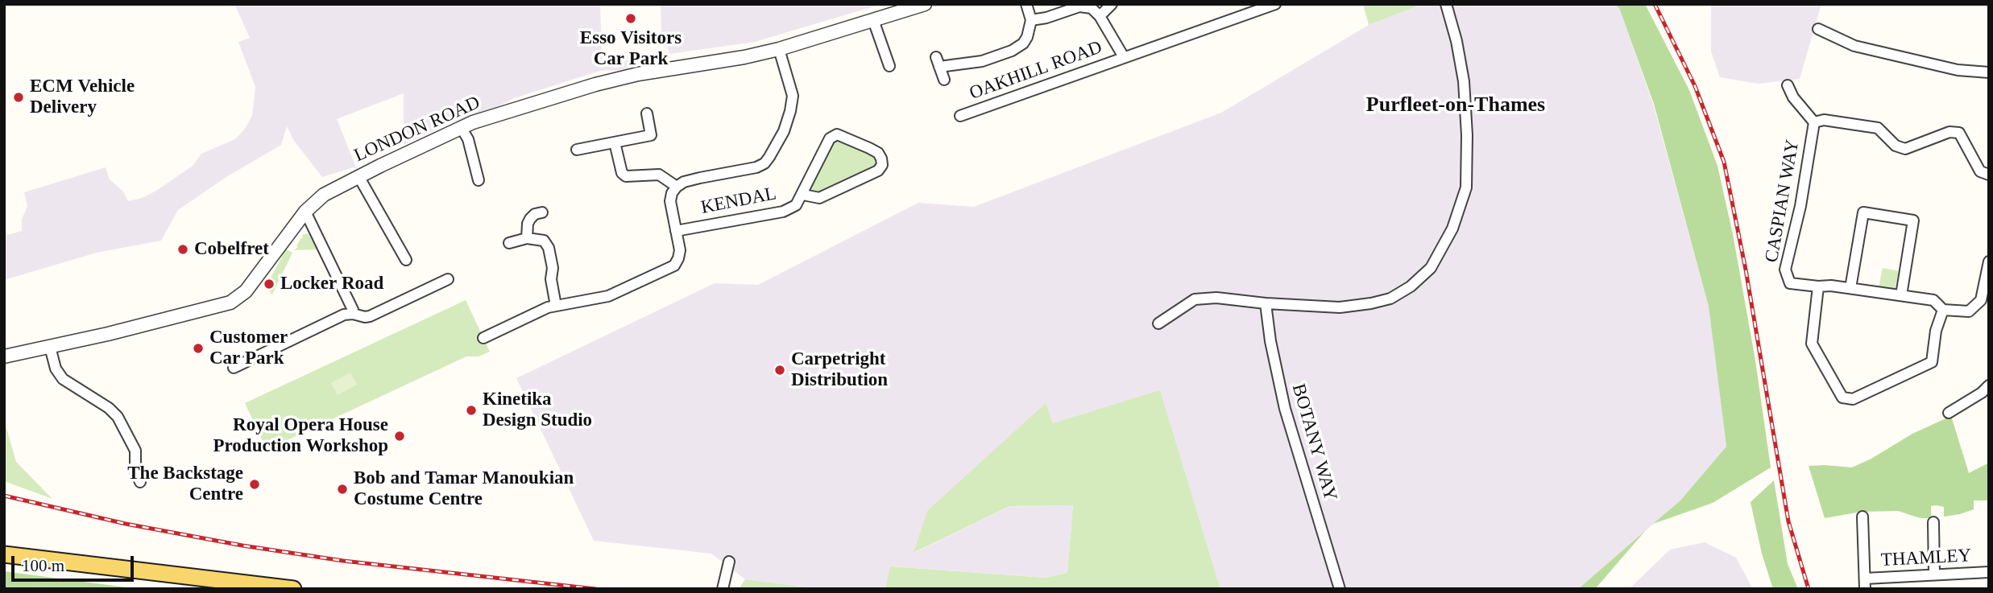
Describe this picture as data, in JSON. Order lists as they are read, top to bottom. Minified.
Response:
{"streets":{"street":["OAKHILL ROAD","LONDON ROAD","KENDAL","CASPIAN WAY","BOTANY WAY","THAMLEY"]},"districts":["Purfleet-on-Thames"],"places":["Esso Visitors Car Park","ECM Vehicle Delivery","Cobelfret","Locker Road","Customer Car Park","Carpetright Distribution","Kinetika Design Studio","Royal Opera House Production Workshop","The Backstage Centre","Bob and Tamar Manoukian Costume Centre"],"scale_bar":"100 m"}
